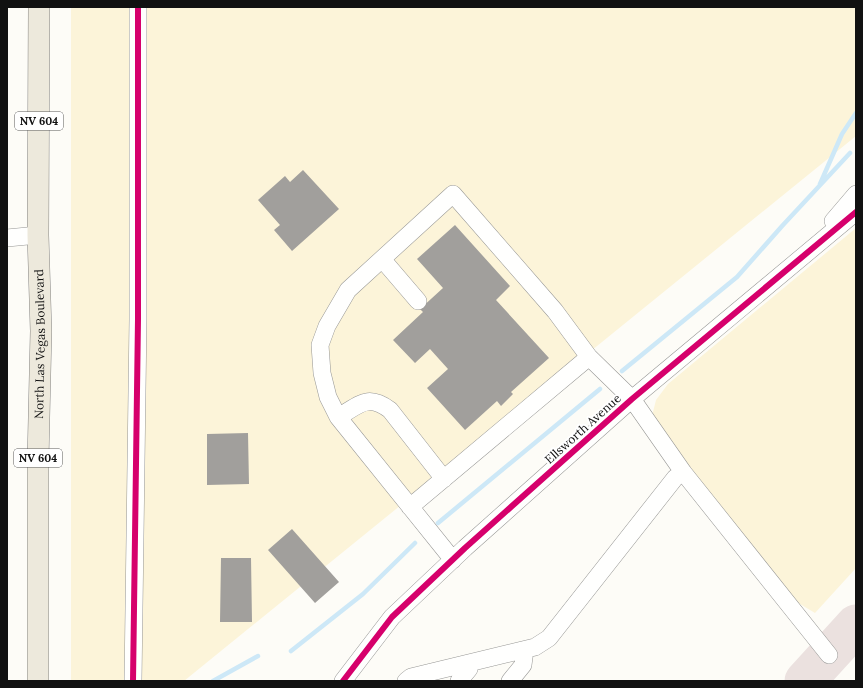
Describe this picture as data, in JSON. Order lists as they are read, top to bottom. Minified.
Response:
{"streets":{"main road":["NV 604","North Las Vegas Boulevard"],"street":["Ellsworth Avenue"]}}
